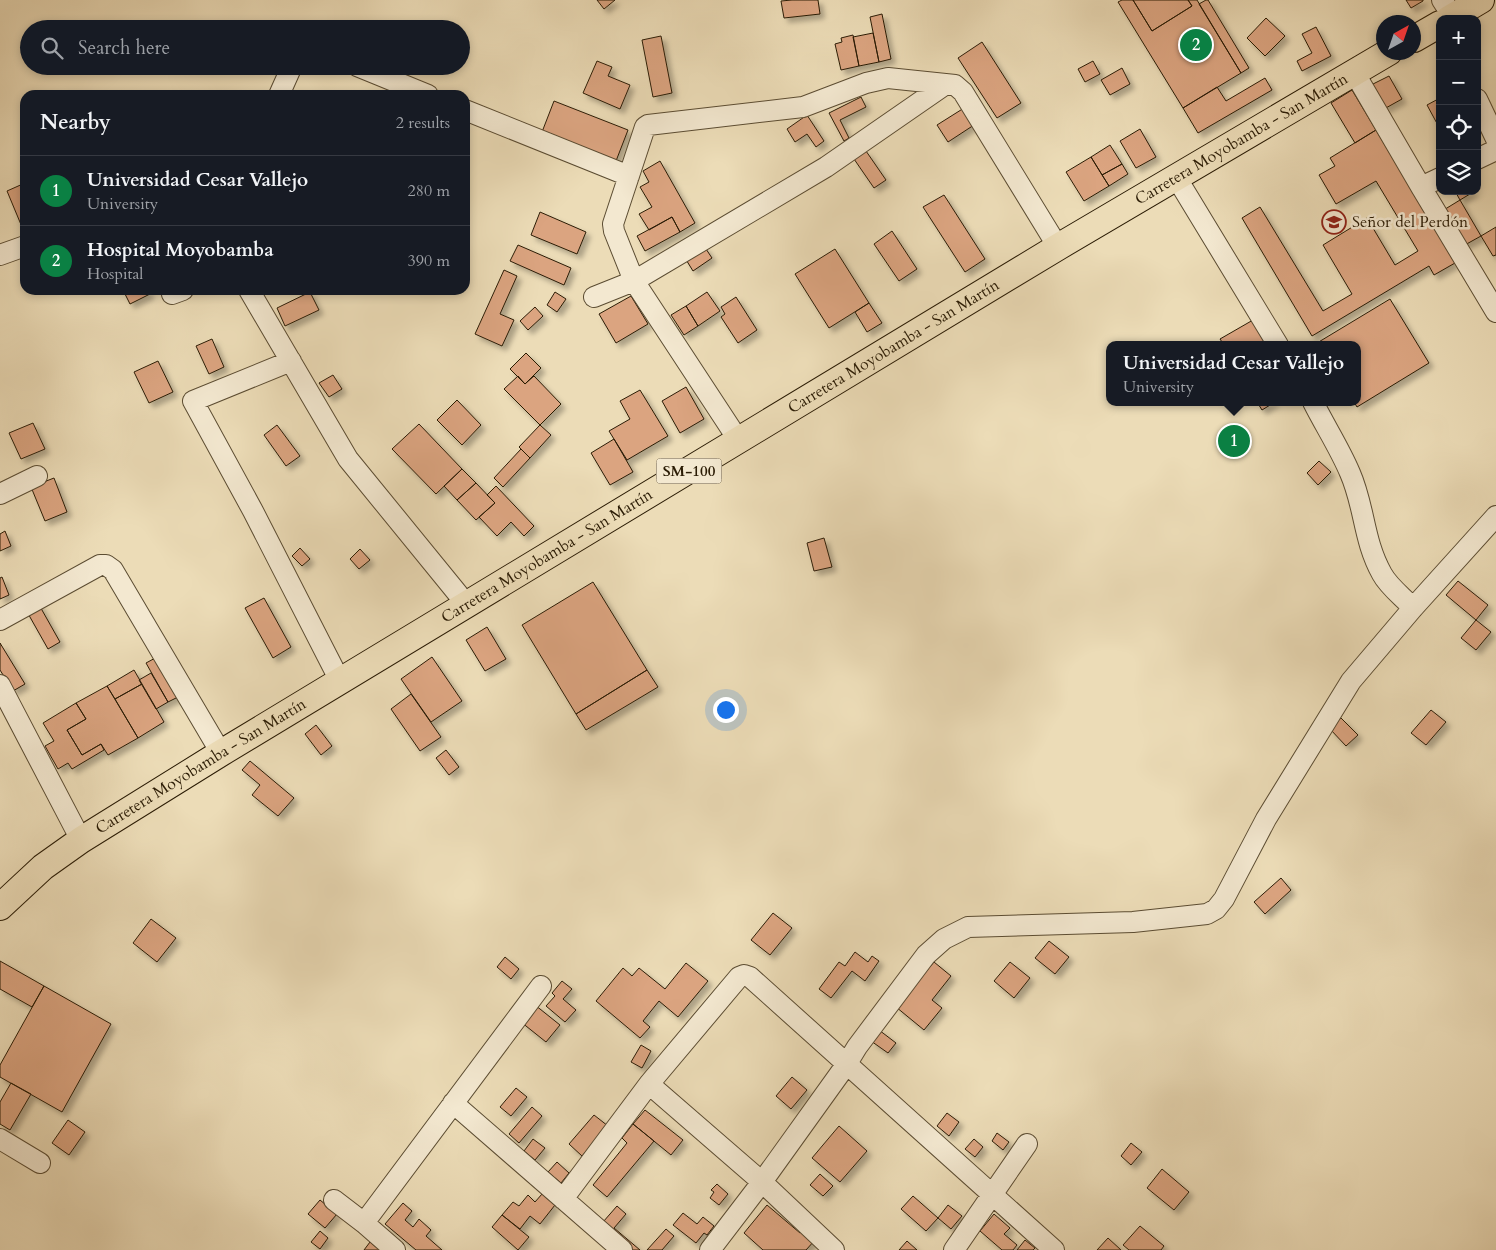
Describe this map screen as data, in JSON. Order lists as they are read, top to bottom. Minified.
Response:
{"streets":{"main road":["Carretera Moyobamba - San Martín","SM-100"]},"places":{"school or university":["Señor del Perdón"]},"north":"top right","page":{"map_buttons":["+","−"],"search":"Search here","pins":["2","1"],"heading":["Nearby","2 results"],"list":[{"mark":"1","name":"Universidad Cesar Vallejo","note":"University","value":"280 m"},{"mark":"2","name":"Hospital Moyobamba","note":"Hospital","value":"390 m"}],"popup":["Universidad Cesar Vallejo","University"]}}
